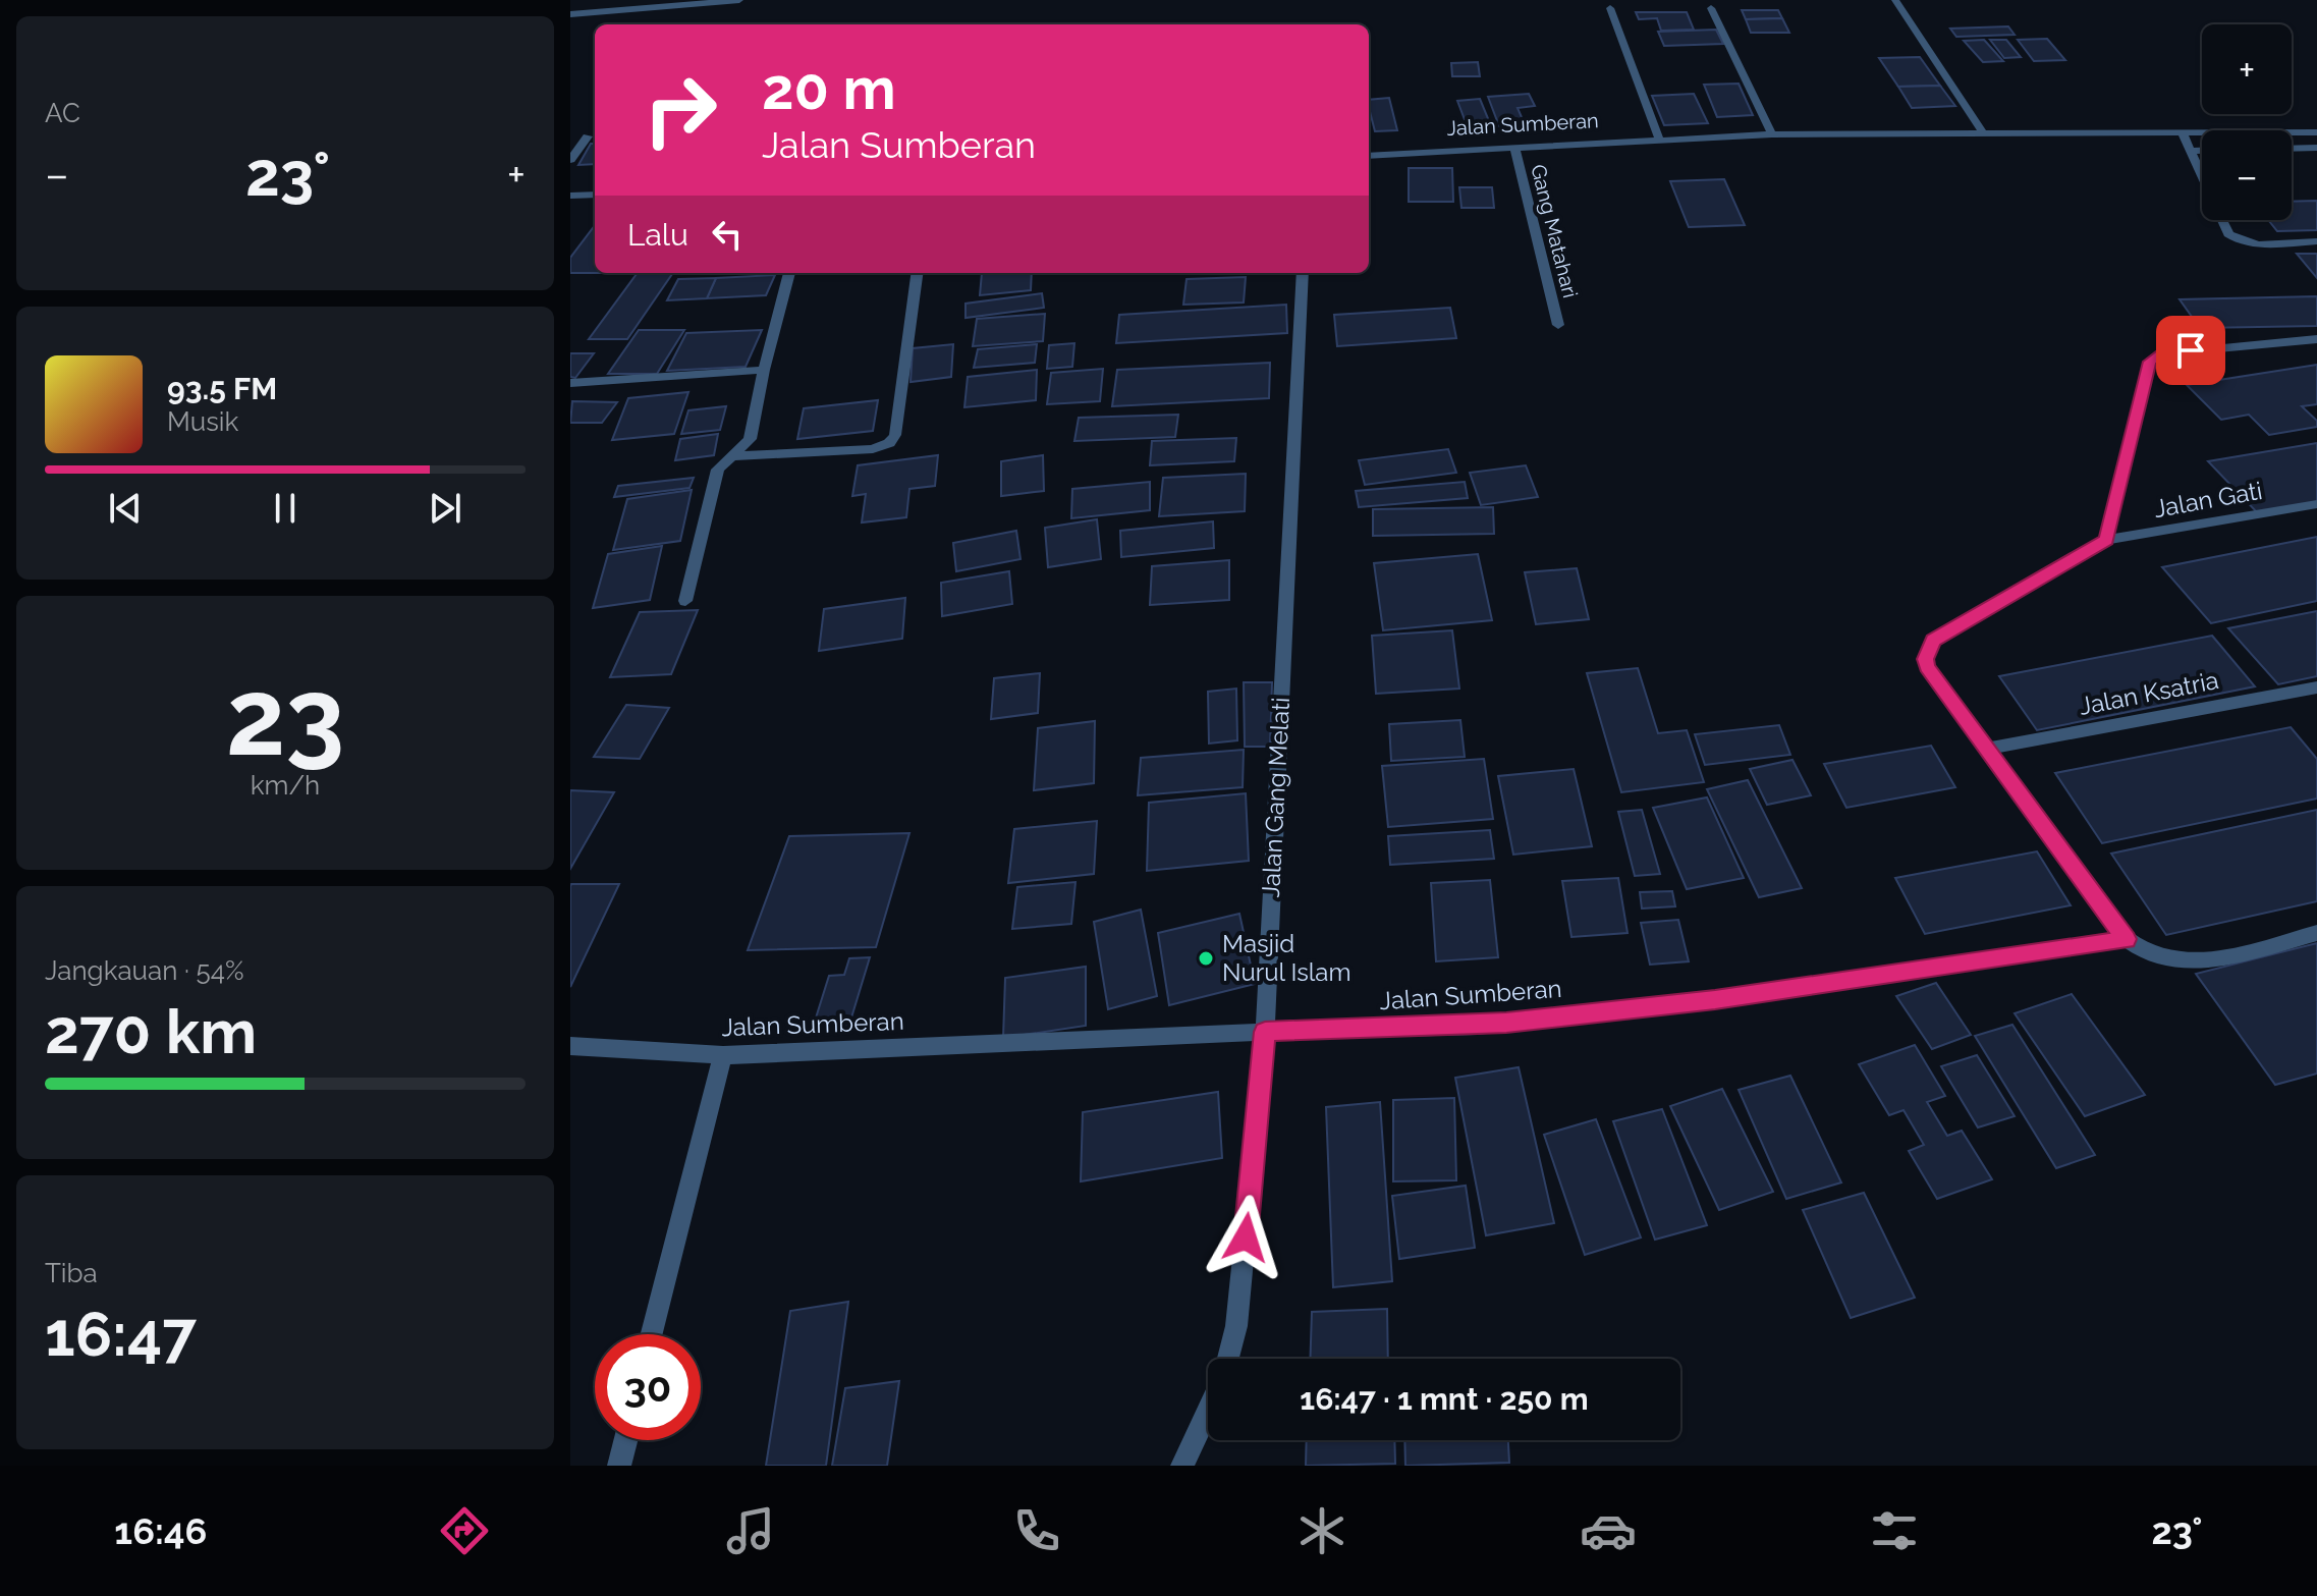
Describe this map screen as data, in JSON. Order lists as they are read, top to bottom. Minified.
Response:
{"streets":{"street":["Jalan Sumberan","Gang Matahari","Jalan Gati","Jalan Ksatria","Jalan Gang Melati"]},"crossings":[["Jalan Sumberan","Gang Matahari"],["Jalan Sumberan","Jalan Gang Melati"]],"places":["Masjid Nurul Islam"],"page":{"tile":["AC",["23","km/h"],["Jangkauan · 54%","270 km"],["Tiba","16:47"]],"map_buttons":["+","−"],"turn":["20 m","Jalan Sumberan"],"heat":["−","23°","+"],"then":"Lalu","song":["93.5 FM","Musik"],"limit":"30","trip":"16:47 · 1 mnt · 250 m","tabs":["16:46","23°"]}}
